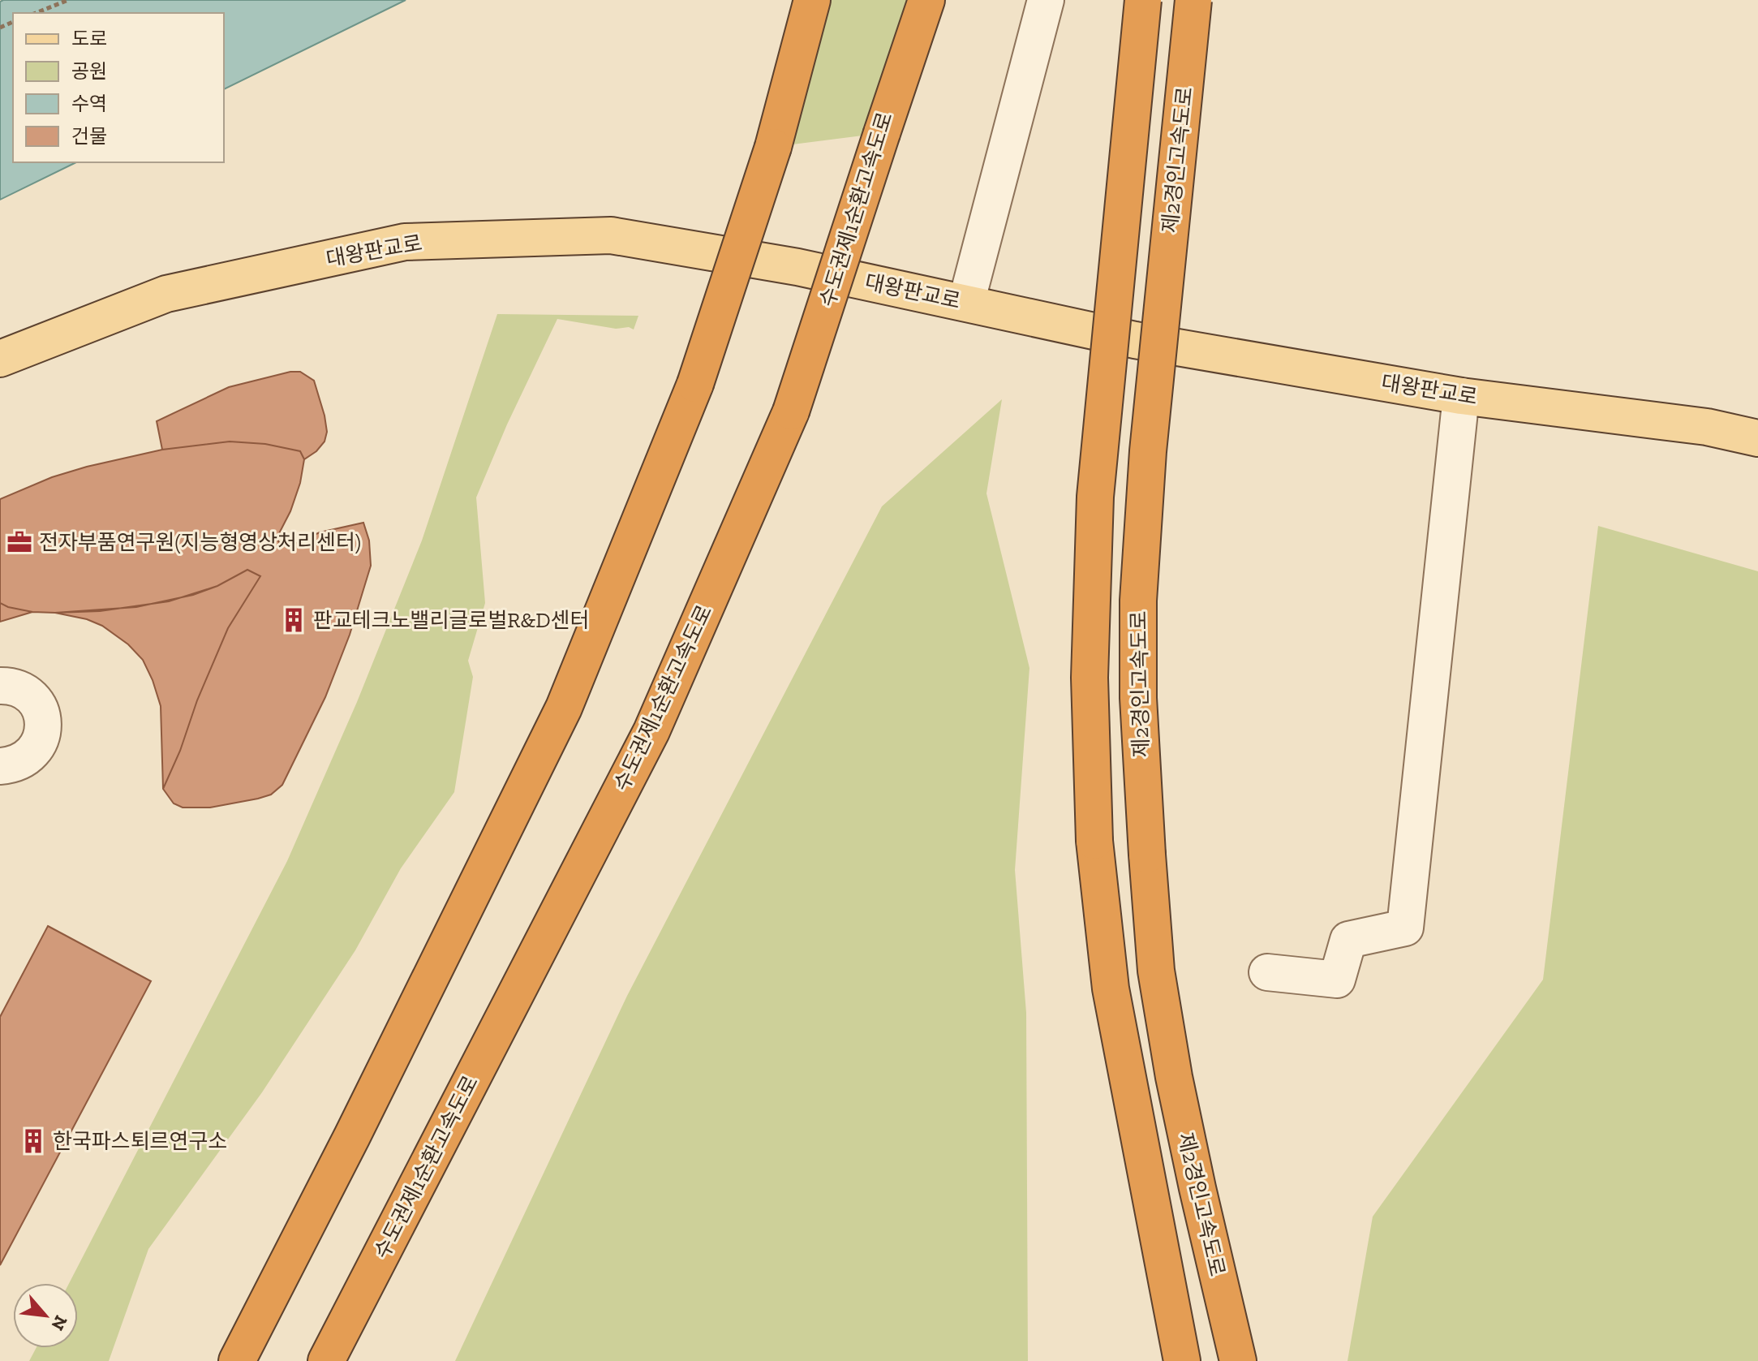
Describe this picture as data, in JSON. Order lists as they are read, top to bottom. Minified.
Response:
{"streets":{"highway":["제2경인고속도로","수도권제1순환고속도로"],"main road":["대왕판교로"]},"places":{"office":["전자부품연구원(지능형영상처리센터)"],"building":["판교테크노밸리글로벌R&D센터","한국파스퇴르연구소"]},"legend":["도로","공원","수역","건물"],"north":"bottom right"}
